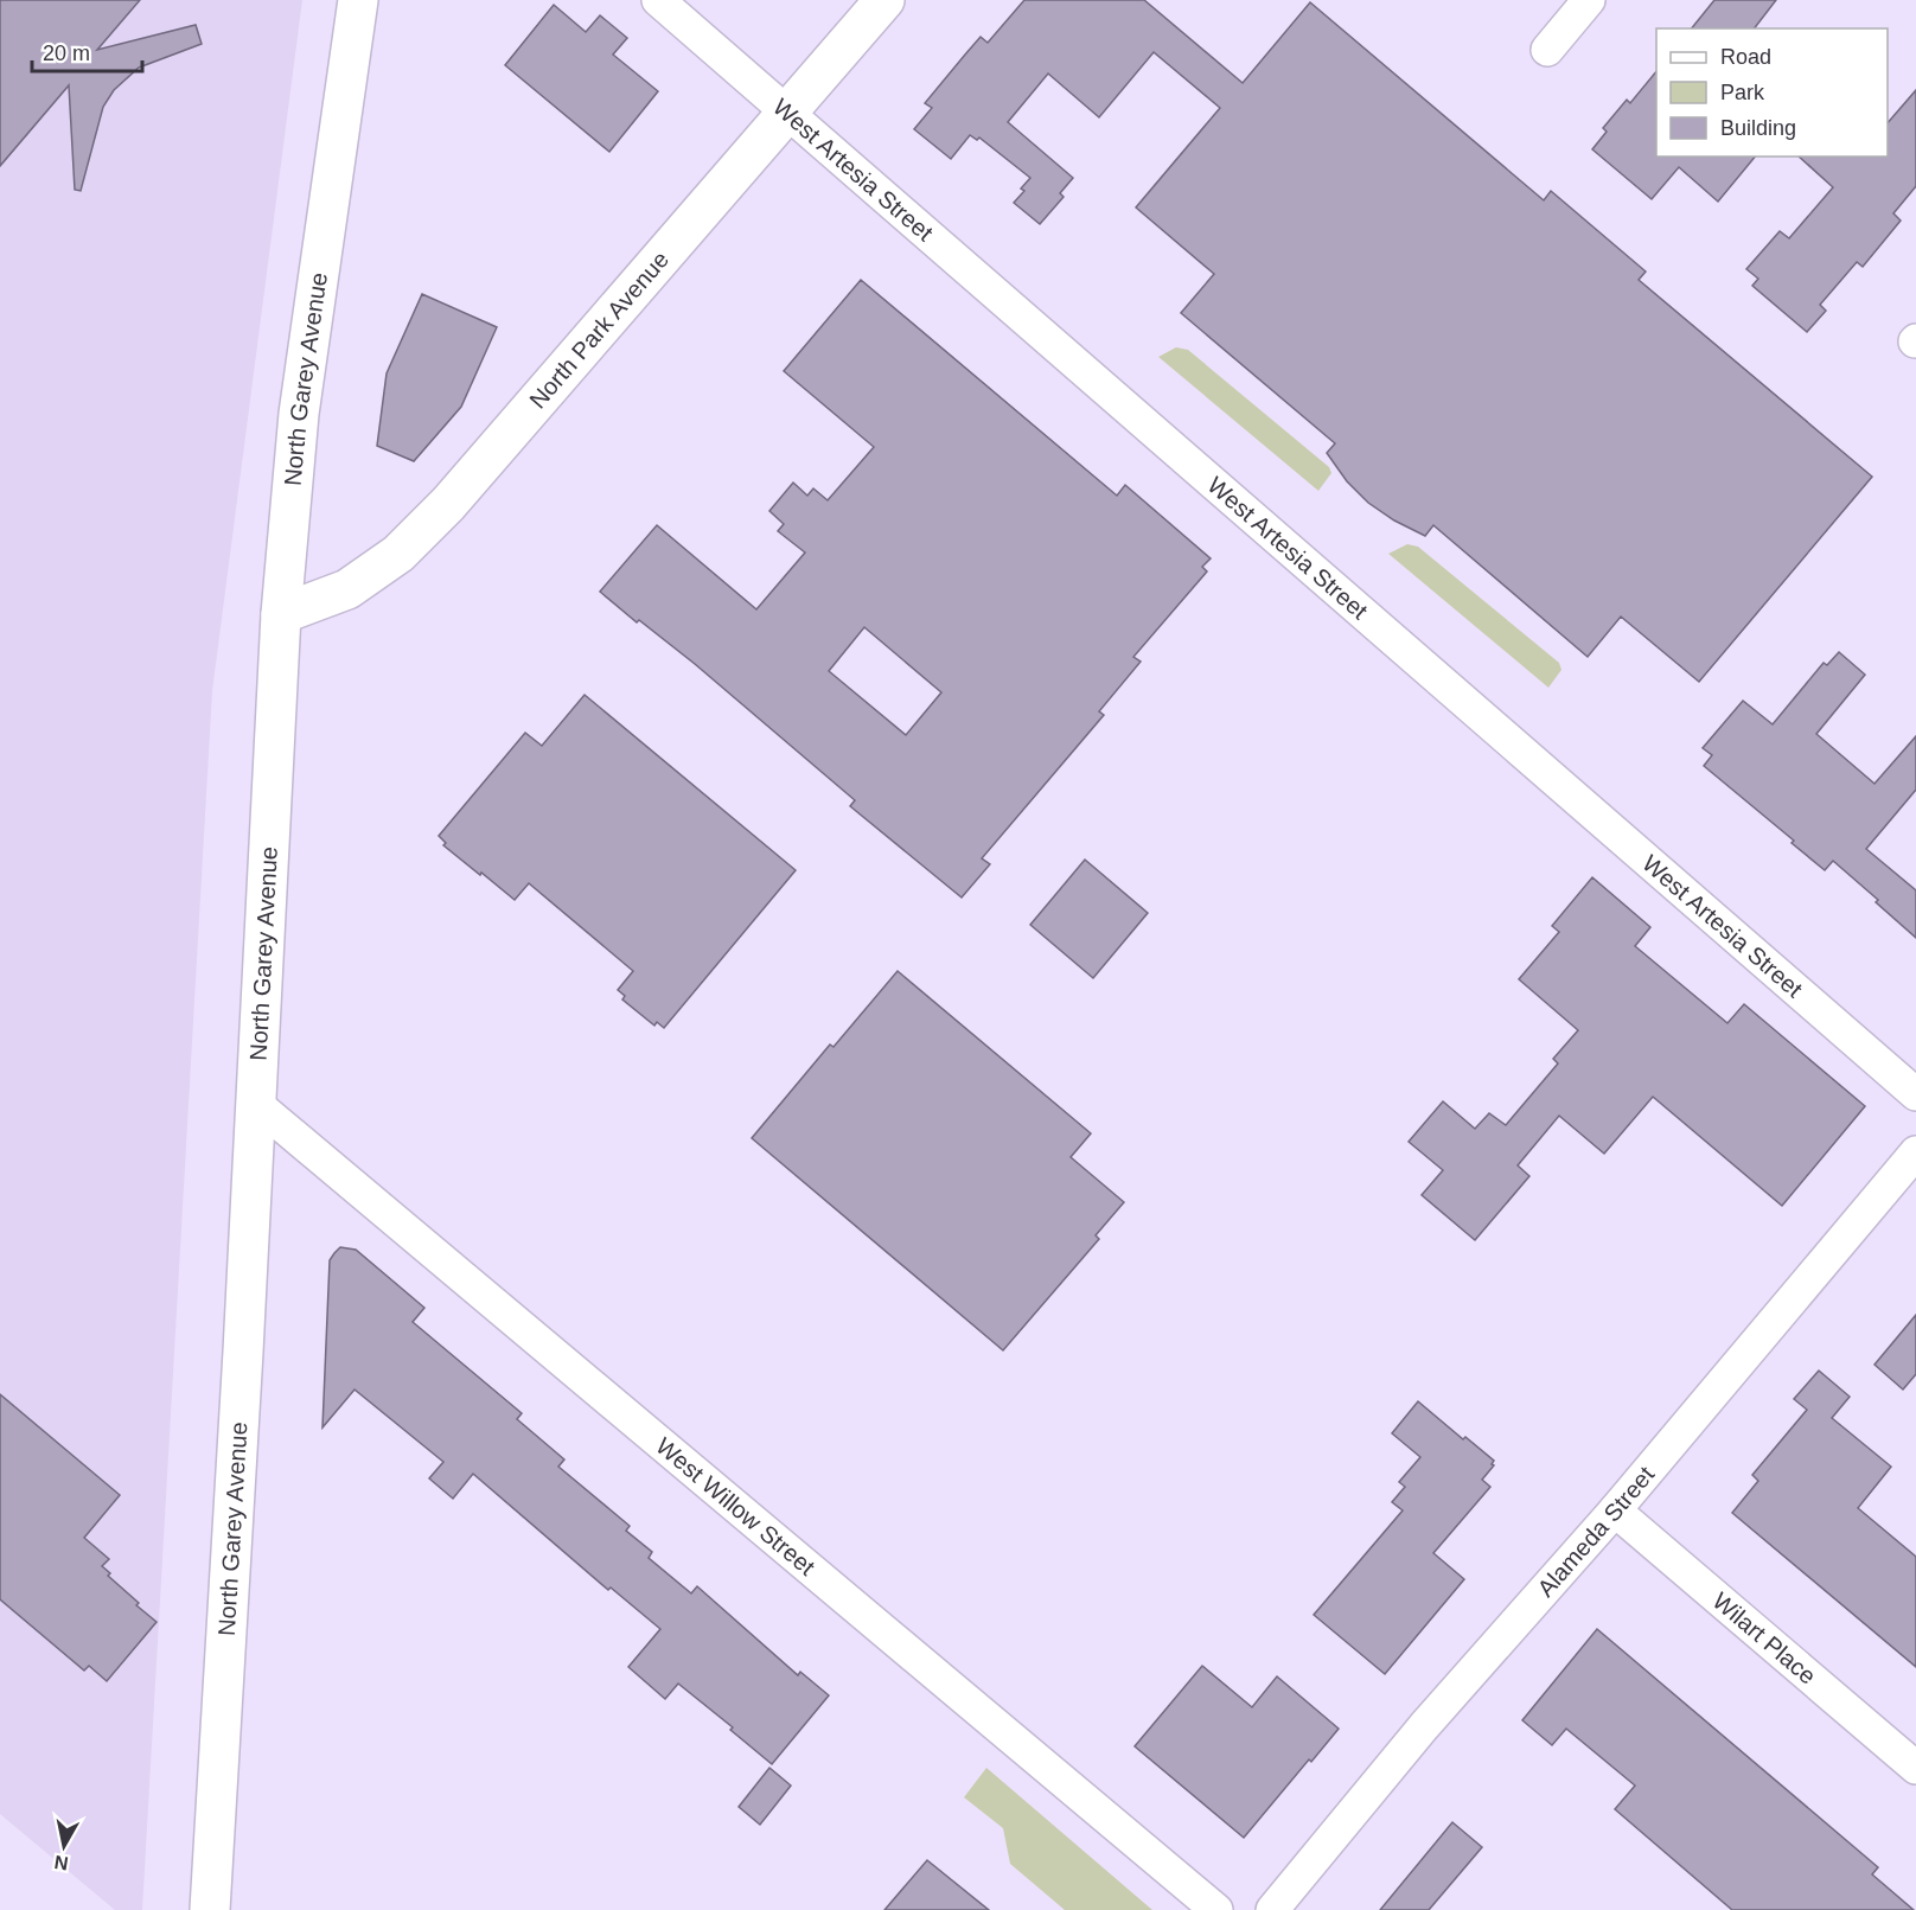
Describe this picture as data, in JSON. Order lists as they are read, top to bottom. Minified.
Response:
{"streets":{"main road":["North Park Avenue","North Garey Avenue"],"street":["West Artesia Street","West Willow Street","Alameda Street","Wilart Place"]},"crossings":[["West Artesia Street","North Park Avenue"],["North Park Avenue","North Garey Avenue"],["North Garey Avenue","West Willow Street"],["Alameda Street","Wilart Place"]],"legend":["Road","Park","Building"],"scale_bar":"20 m","north":"bottom"}
